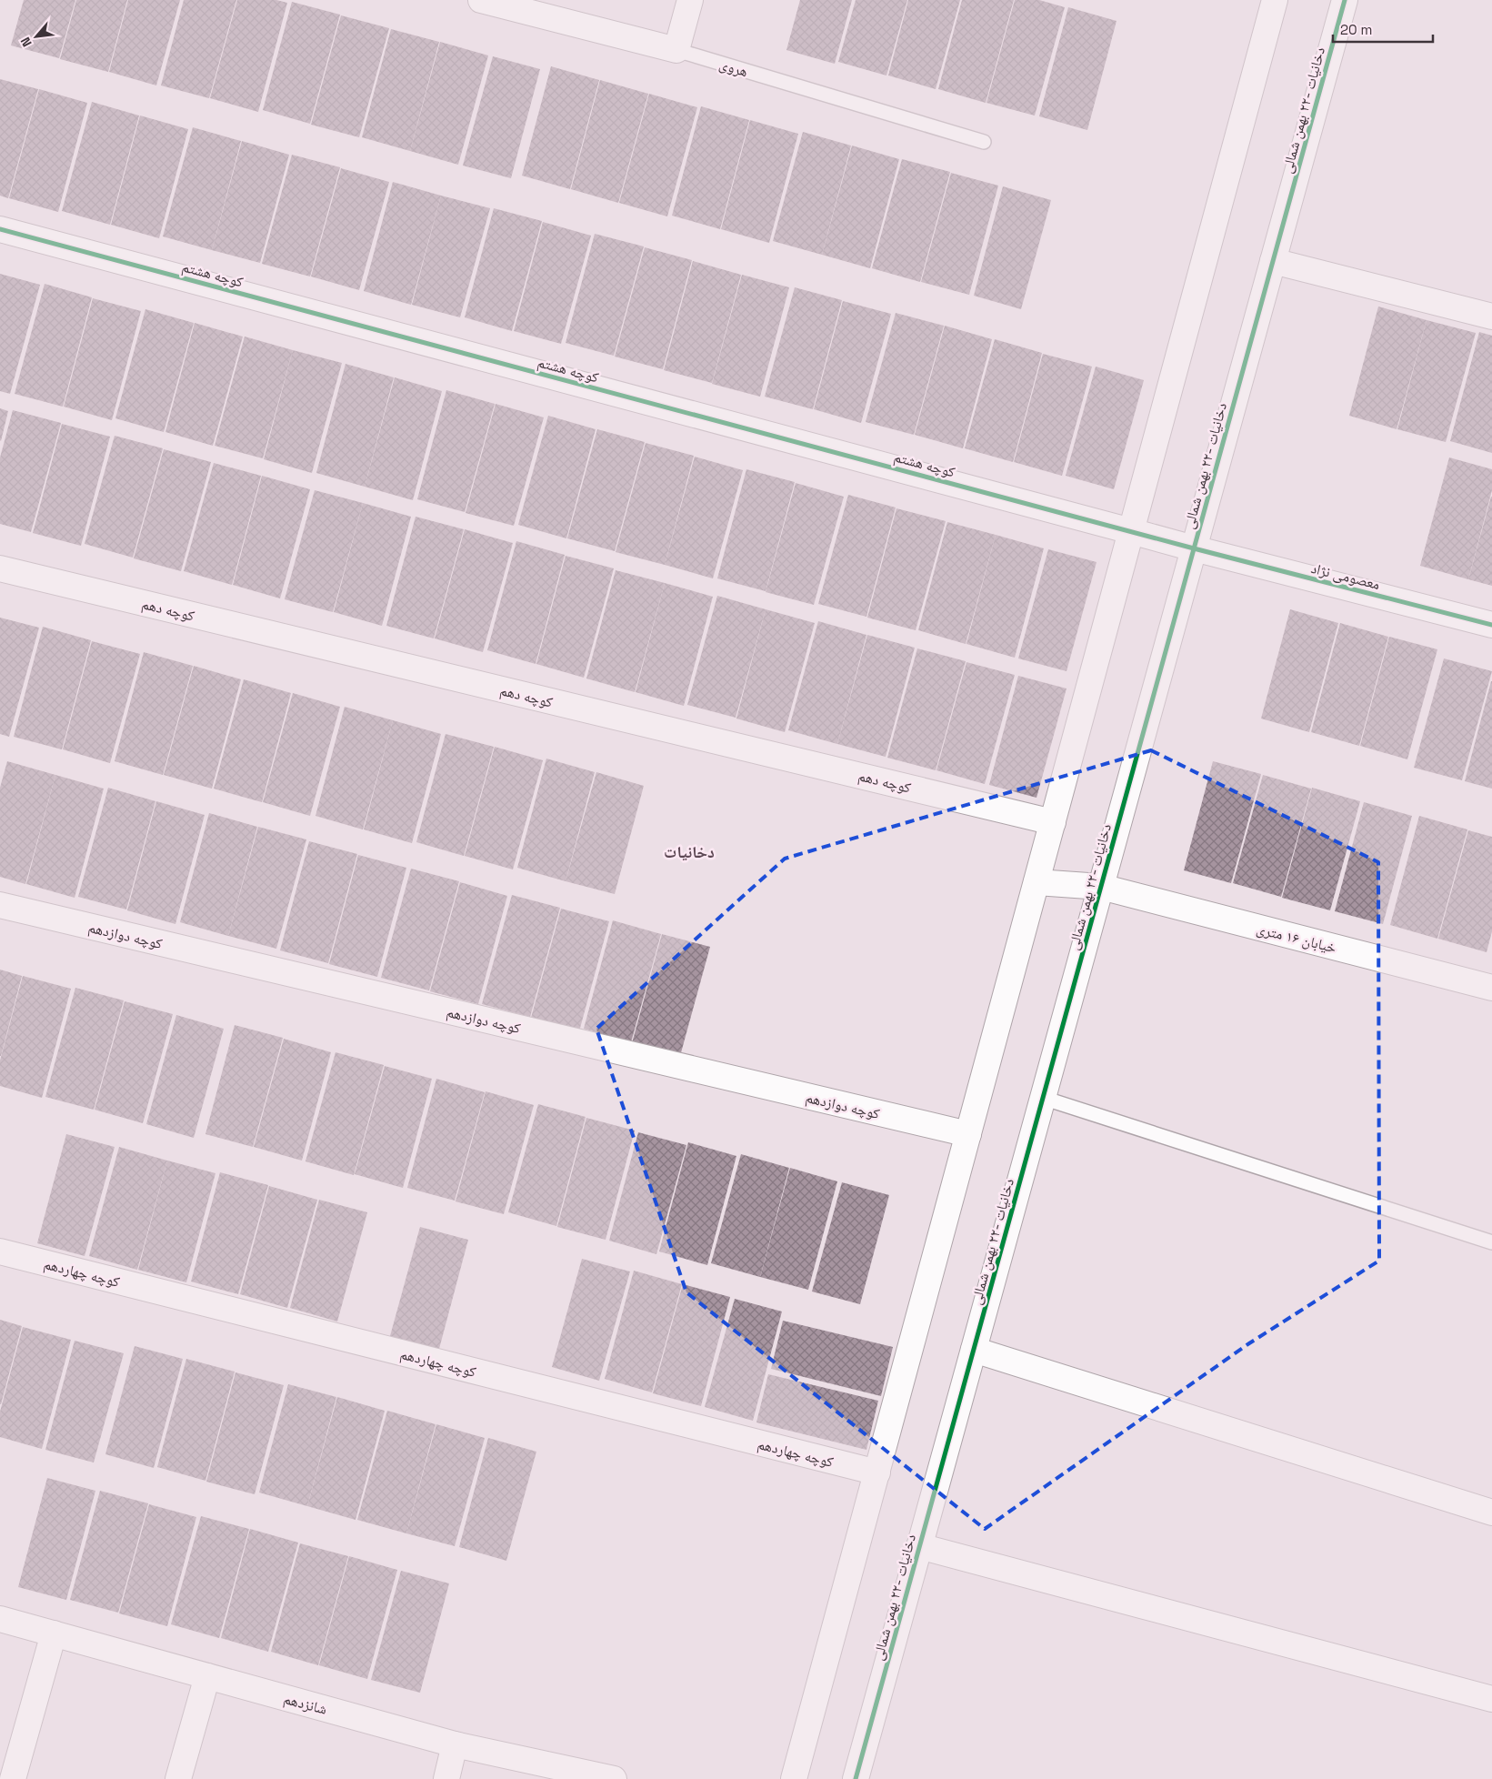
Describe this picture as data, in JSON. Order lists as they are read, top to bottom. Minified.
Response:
{"streets":{"street":["هروی","دخانیات -۲۲ بهمن شمالی","کوچه هشتم","معصومی نژاد","کوچه دهم","کوچه دوازدهم","خیابان ۱۶ متری","کوچه چهاردهم","شانزدهم"]},"crossings":[["دخانیات -۲۲ بهمن شمالی","کوچه هشتم"],["دخانیات -۲۲ بهمن شمالی","معصومی نژاد"],["دخانیات -۲۲ بهمن شمالی","خیابان ۱۶ متری"],["کوچه هشتم","معصومی نژاد"]],"districts":["دخانیات"],"scale_bar":"20 m","north":"bottom left"}
